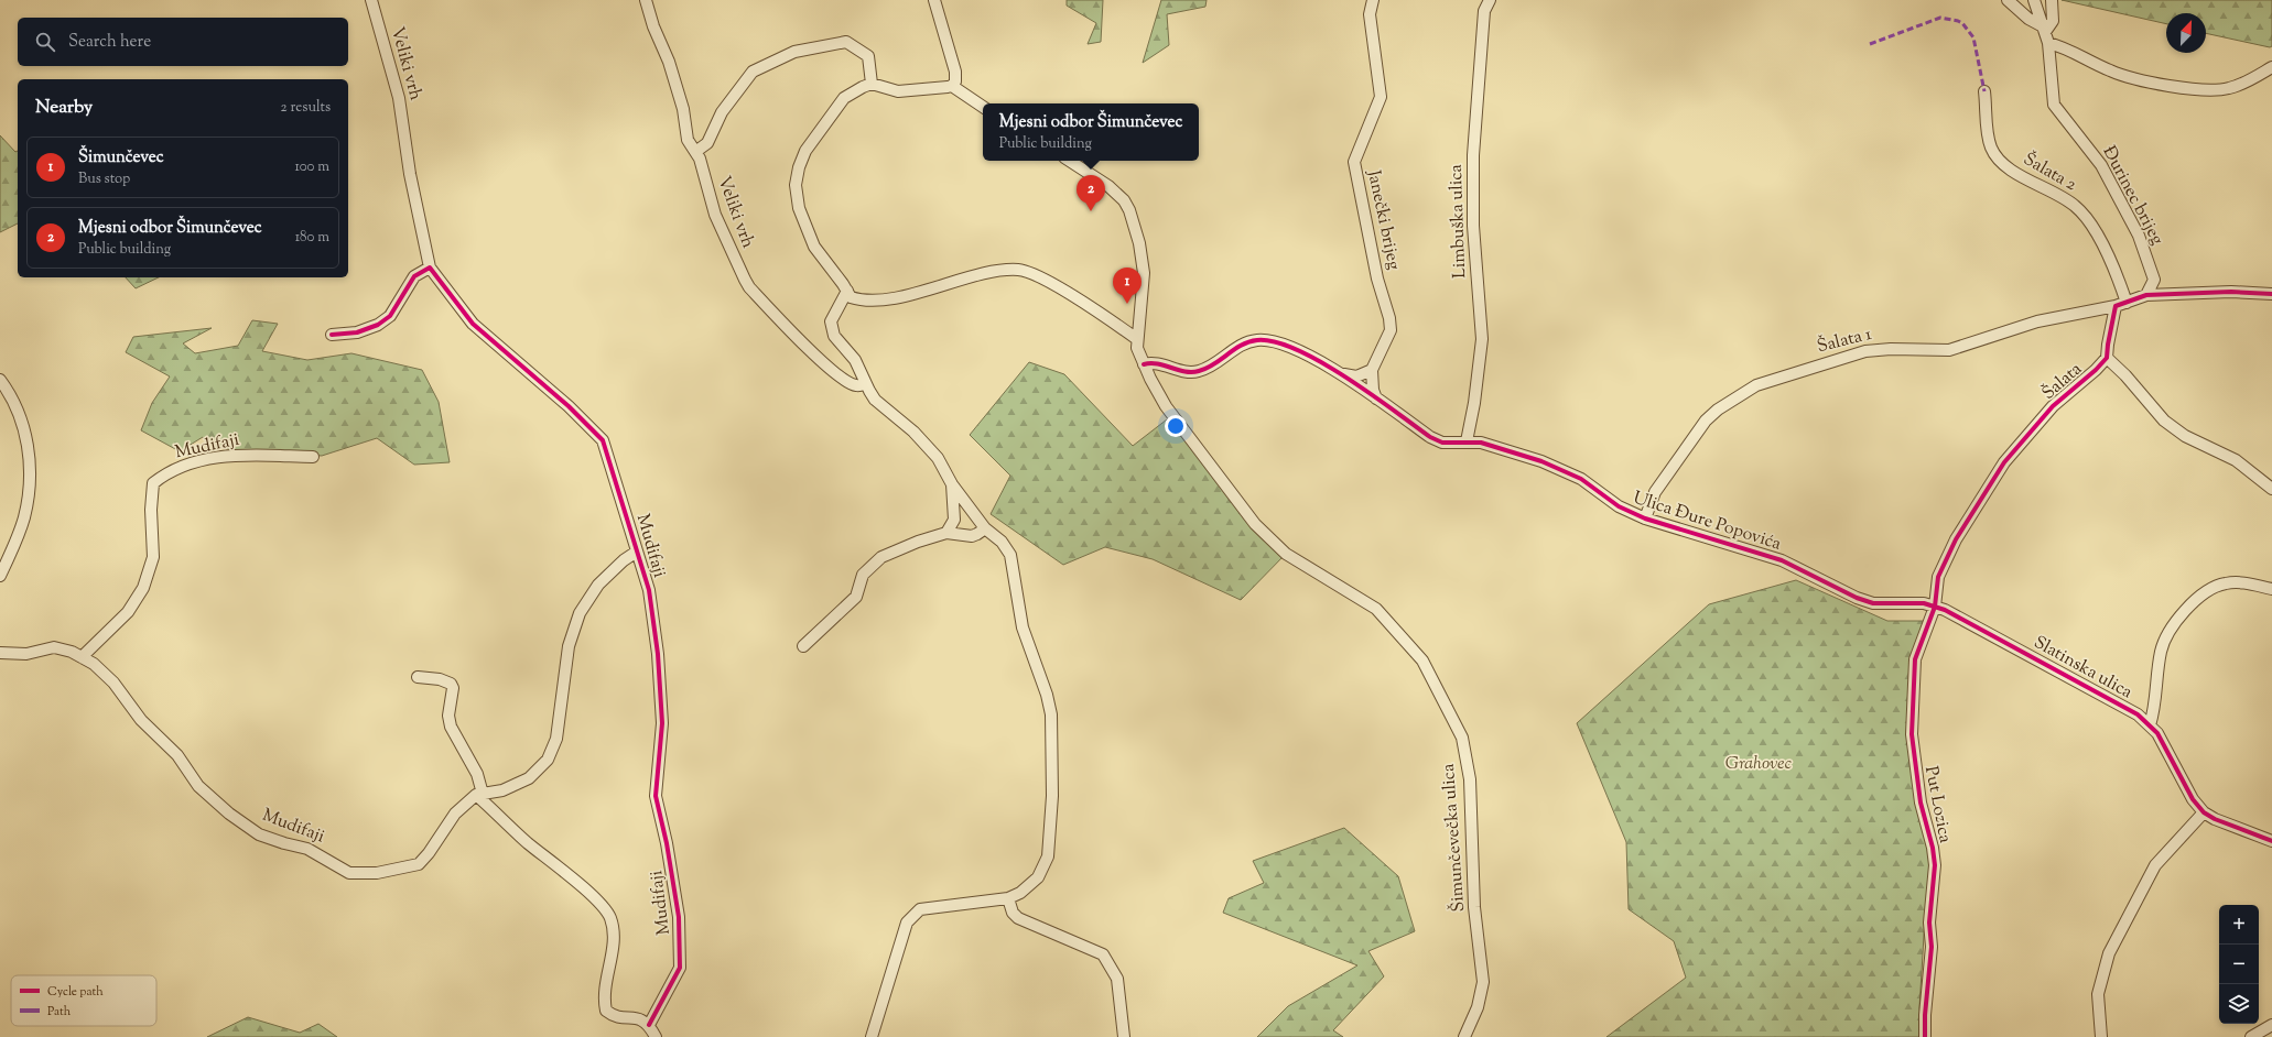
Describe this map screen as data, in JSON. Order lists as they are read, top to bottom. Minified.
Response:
{"streets":{"street":["Veliki vrh","Šalata 2","Đurinec brijeg","Janečki brijeg","Limbuška ulica","Šalata 1","Šalata","Mudifaji","Ulica Đure Popovića","Slatinska ulica","Put Lozica","Šimunčevečka ulica"]},"crossings":[["Veliki vrh","Mudifaji"],["Šalata 2","Šalata 1"],["Šalata 2","Šalata"],["Limbuška ulica","Ulica Đure Popovića"],["Šalata 1","Šalata"],["Šalata 1","Ulica Đure Popovića"],["Šalata","Ulica Đure Popovića"],["Šalata","Slatinska ulica"],["Šalata","Put Lozica"],["Ulica Đure Popovića","Slatinska ulica"],["Ulica Đure Popovića","Put Lozica"],["Ulica Đure Popovića","Šimunčevečka ulica"],["Slatinska ulica","Put Lozica"]],"parks":["Grahovec"],"legend":["Cycle path","Path"],"north":"top right","page":{"search":"Search here","heading":["Nearby","2 results"],"popup":["Mjesni odbor Šimunčevec","Public building"],"list":[{"mark":"1","name":"Šimunčevec","note":"Bus stop","value":"100 m"},{"mark":"2","name":"Mjesni odbor Šimunčevec","note":"Public building","value":"180 m"}],"pins":["2","1"],"map_buttons":["+","−"]}}
